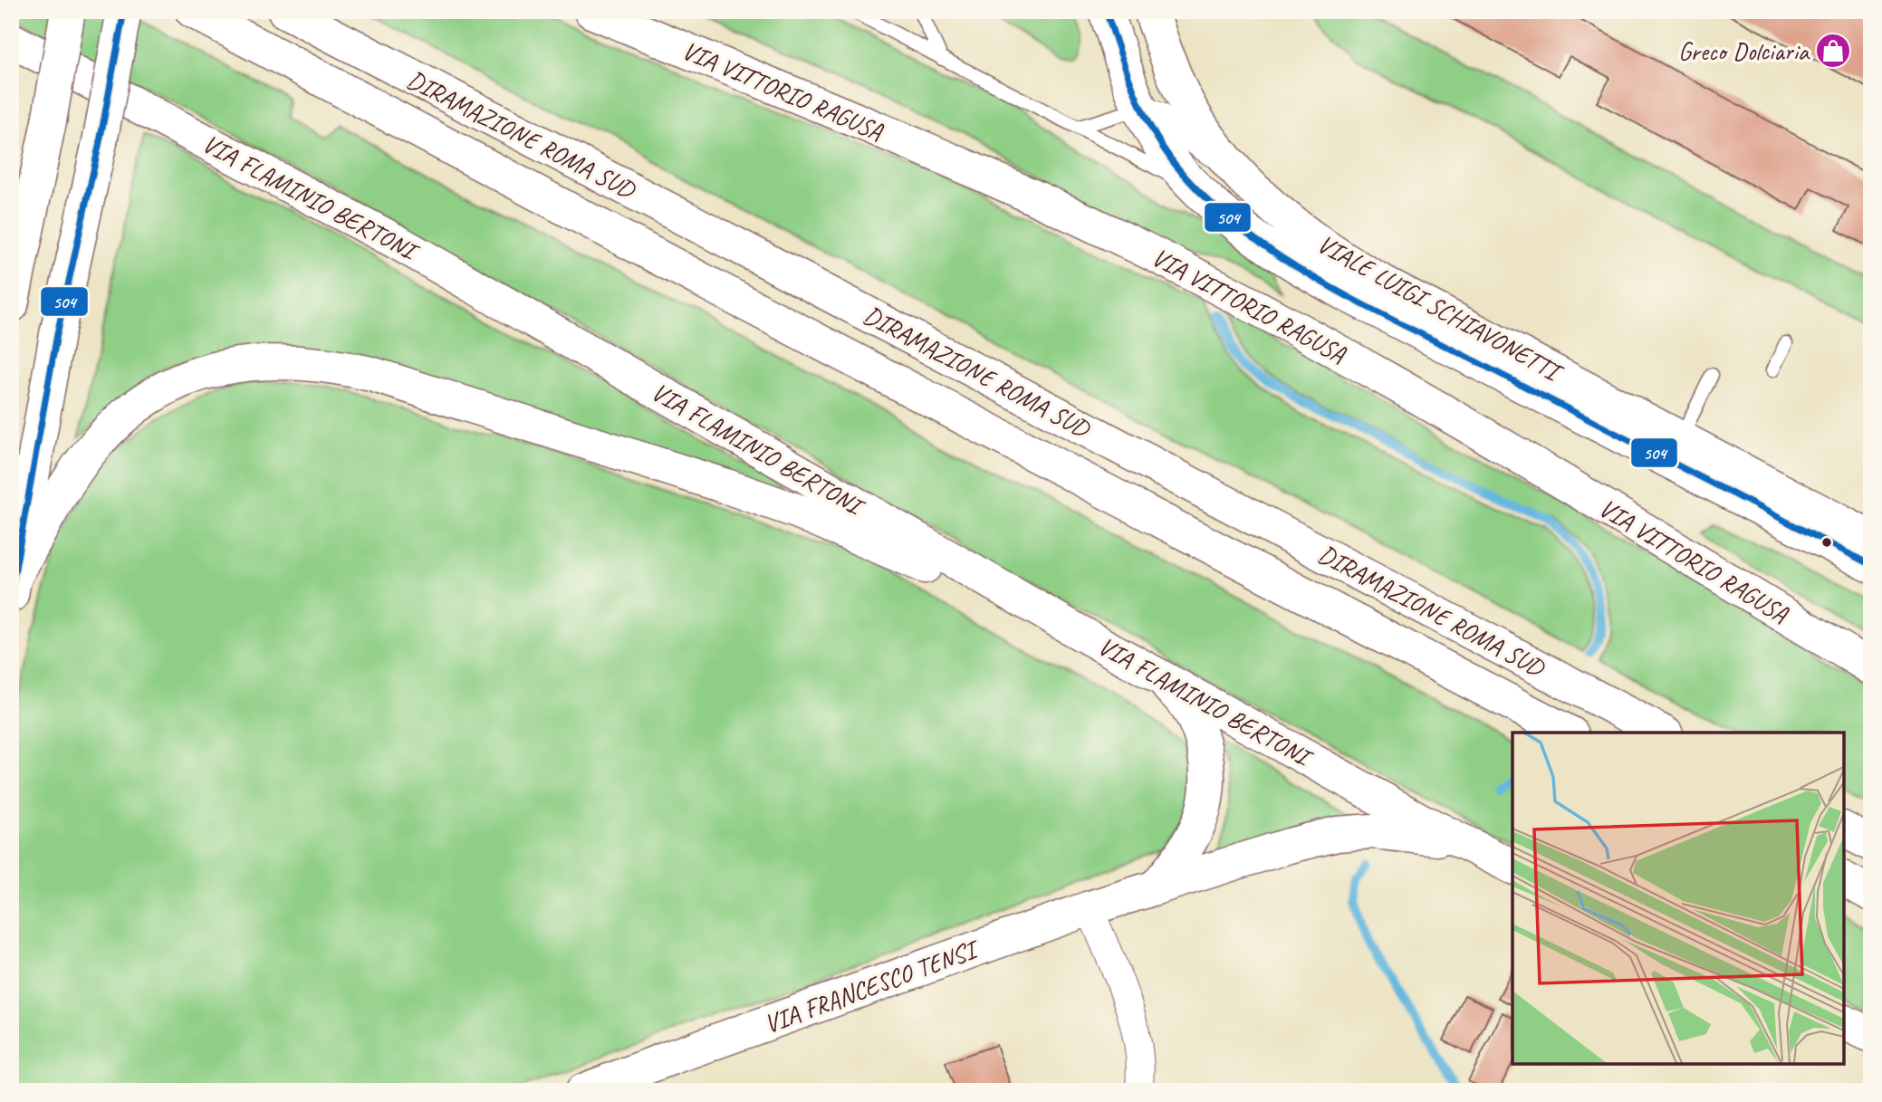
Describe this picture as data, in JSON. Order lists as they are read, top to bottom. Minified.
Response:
{"streets":{"main road":["VIA VITTORIO RAGUSA","DIRAMAZIONE ROMA SUD","VIA FLAMINIO BERTONI","VIALE LUIGI SCHIAVONETTI","VIA FRANCESCO TENSI"]},"crossings":[["VIA FLAMINIO BERTONI","VIA FRANCESCO TENSI"]],"places":{"shop":["Greco Dolciaria"]},"lines":["transit line 504"]}
